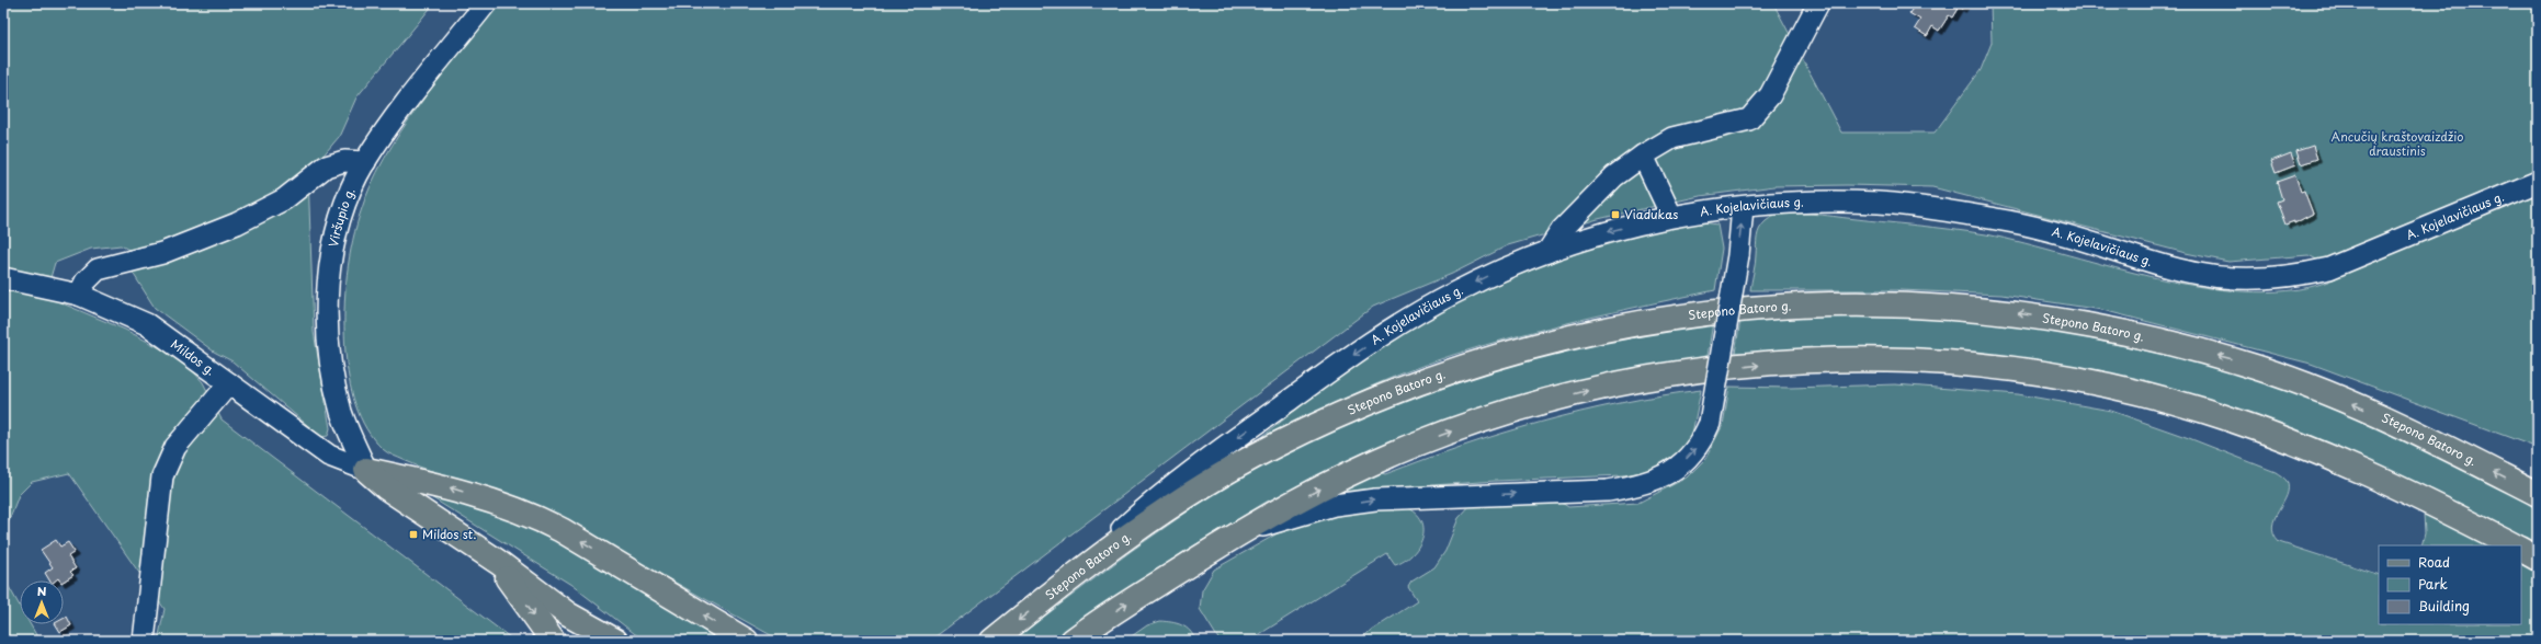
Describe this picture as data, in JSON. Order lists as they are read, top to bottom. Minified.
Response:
{"streets":{"main road":["Stepono Batoro g."],"street":["A. Kojelavičiaus g.","Viršupio g.","Mildos g."]},"crossings":[["A. Kojelavičiaus g.","Stepono Batoro g."],["Viršupio g.","Mildos g."]],"one_way":["A. Kojelavičiaus g."],"parks":["Ancučių kraštovaizdžio draustinis"],"places":{"transit":["Viadukas","Mildos st."]},"legend":["Road","Park","Building"],"north":"top"}
